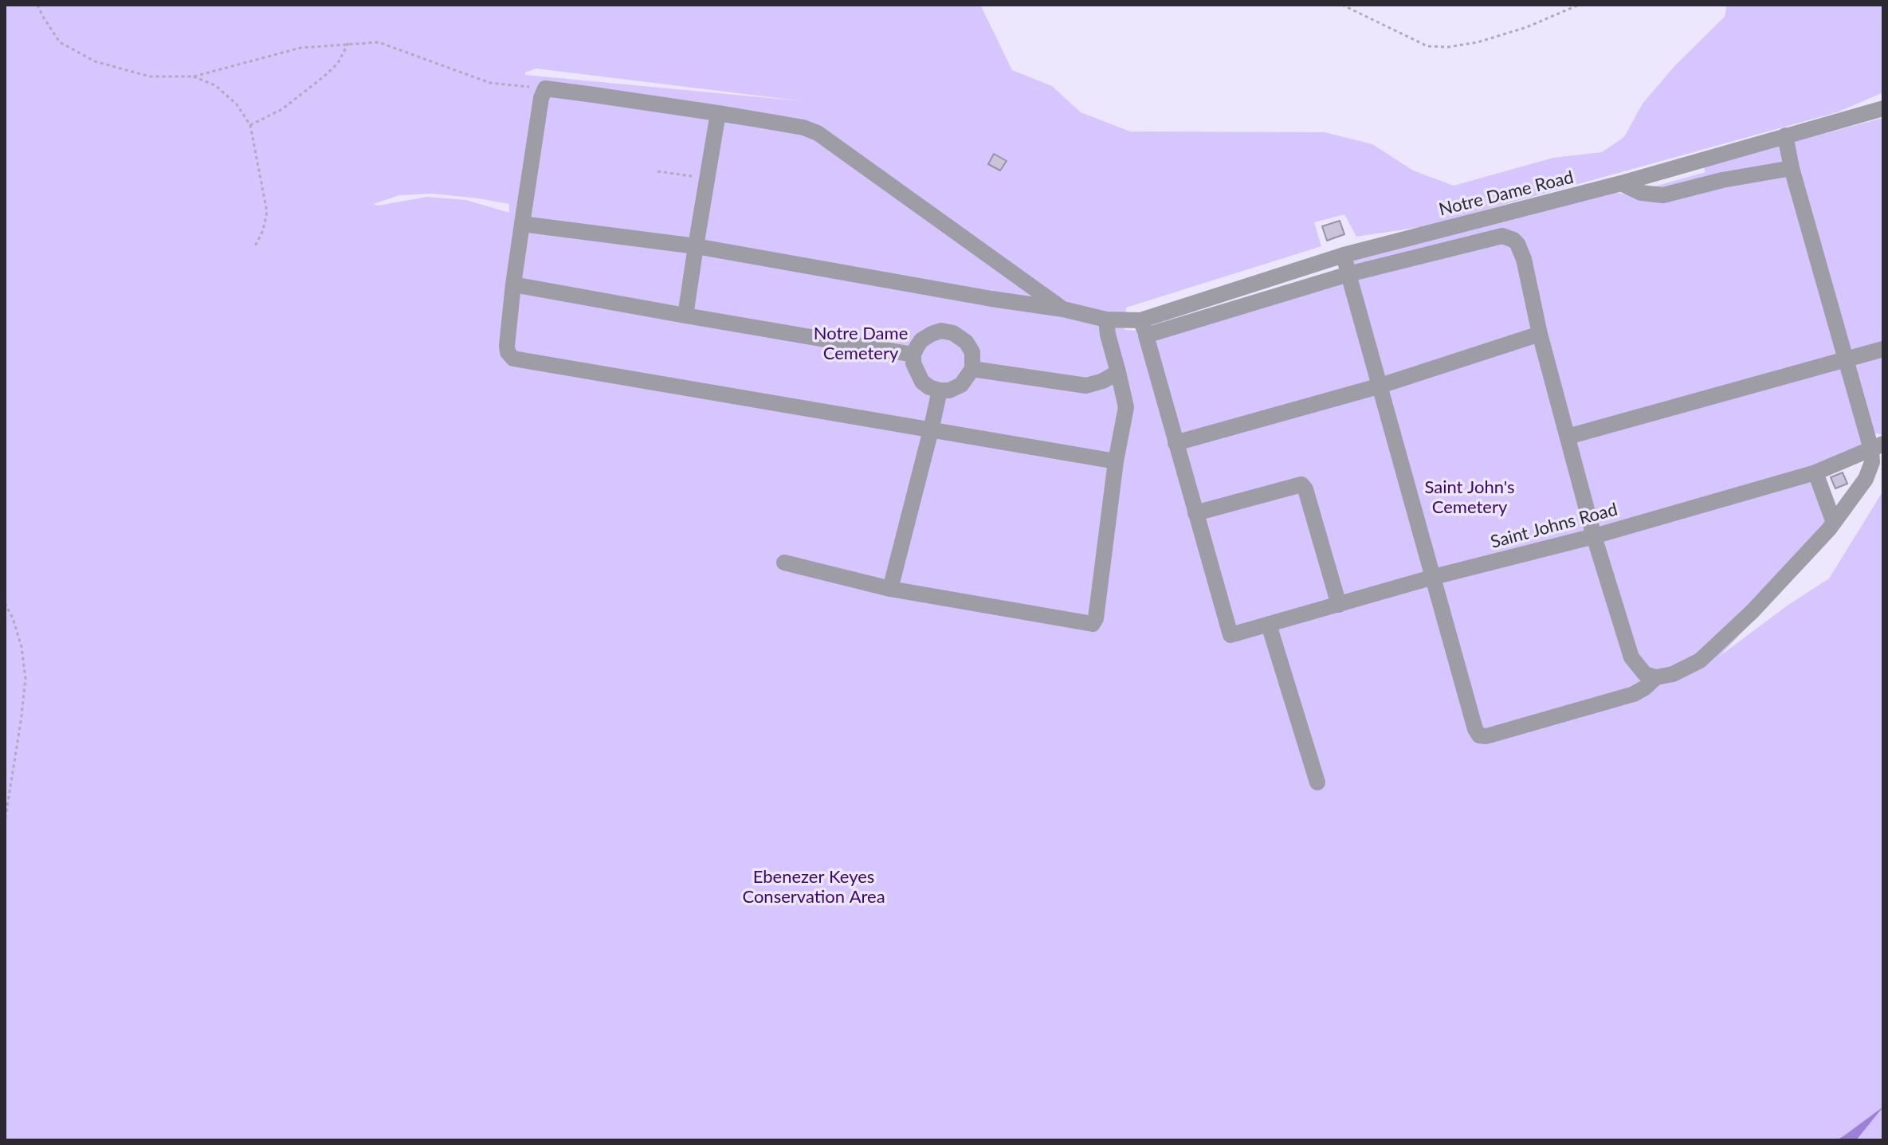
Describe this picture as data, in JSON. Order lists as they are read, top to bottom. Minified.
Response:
{"streets":{"lane":["Notre Dame Road","Saint Johns Road"]},"parks":["Notre Dame Cemetery","Saint John's Cemetery","Ebenezer Keyes Conservation Area"]}
